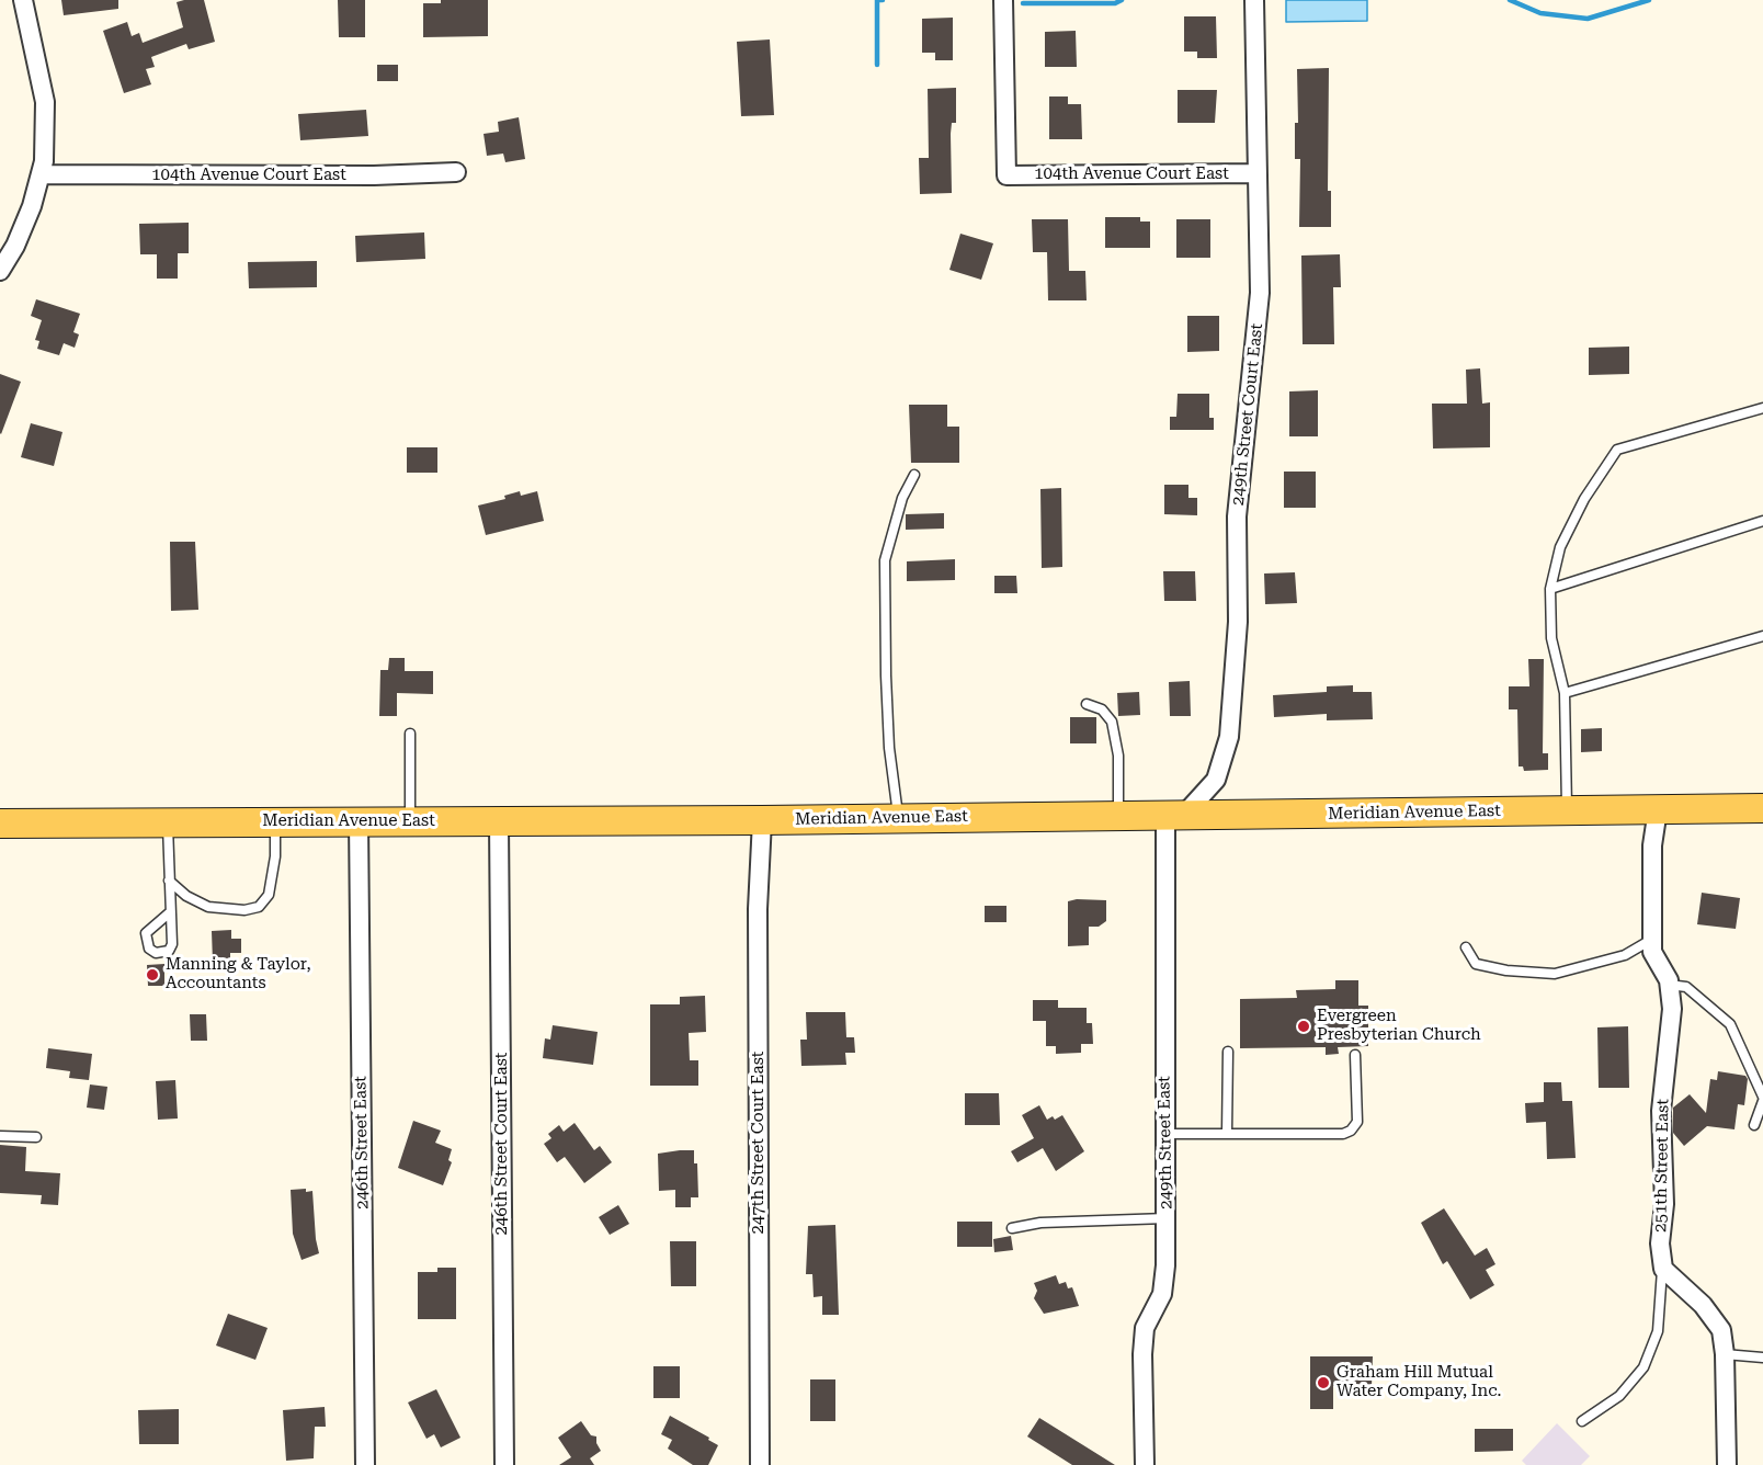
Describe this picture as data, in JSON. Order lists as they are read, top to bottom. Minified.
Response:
{"streets":{"main road":["Meridian Avenue East"],"street":["104th Avenue Court East","249th Street Court East","246th Street East","247th Street Court East","249th Street East","246th Street Court East","251th Street East"]},"crossings":[["104th Avenue Court East","249th Street Court East"],["249th Street Court East","Meridian Avenue East"],["249th Street Court East","249th Street East"],["Meridian Avenue East","246th Street East"],["Meridian Avenue East","247th Street Court East"],["Meridian Avenue East","249th Street East"],["Meridian Avenue East","246th Street Court East"],["Meridian Avenue East","251th Street East"]],"places":["Manning & Taylor, Accountants","Evergreen Presbyterian Church","Graham Hill Mutual Water Company, Inc."]}
